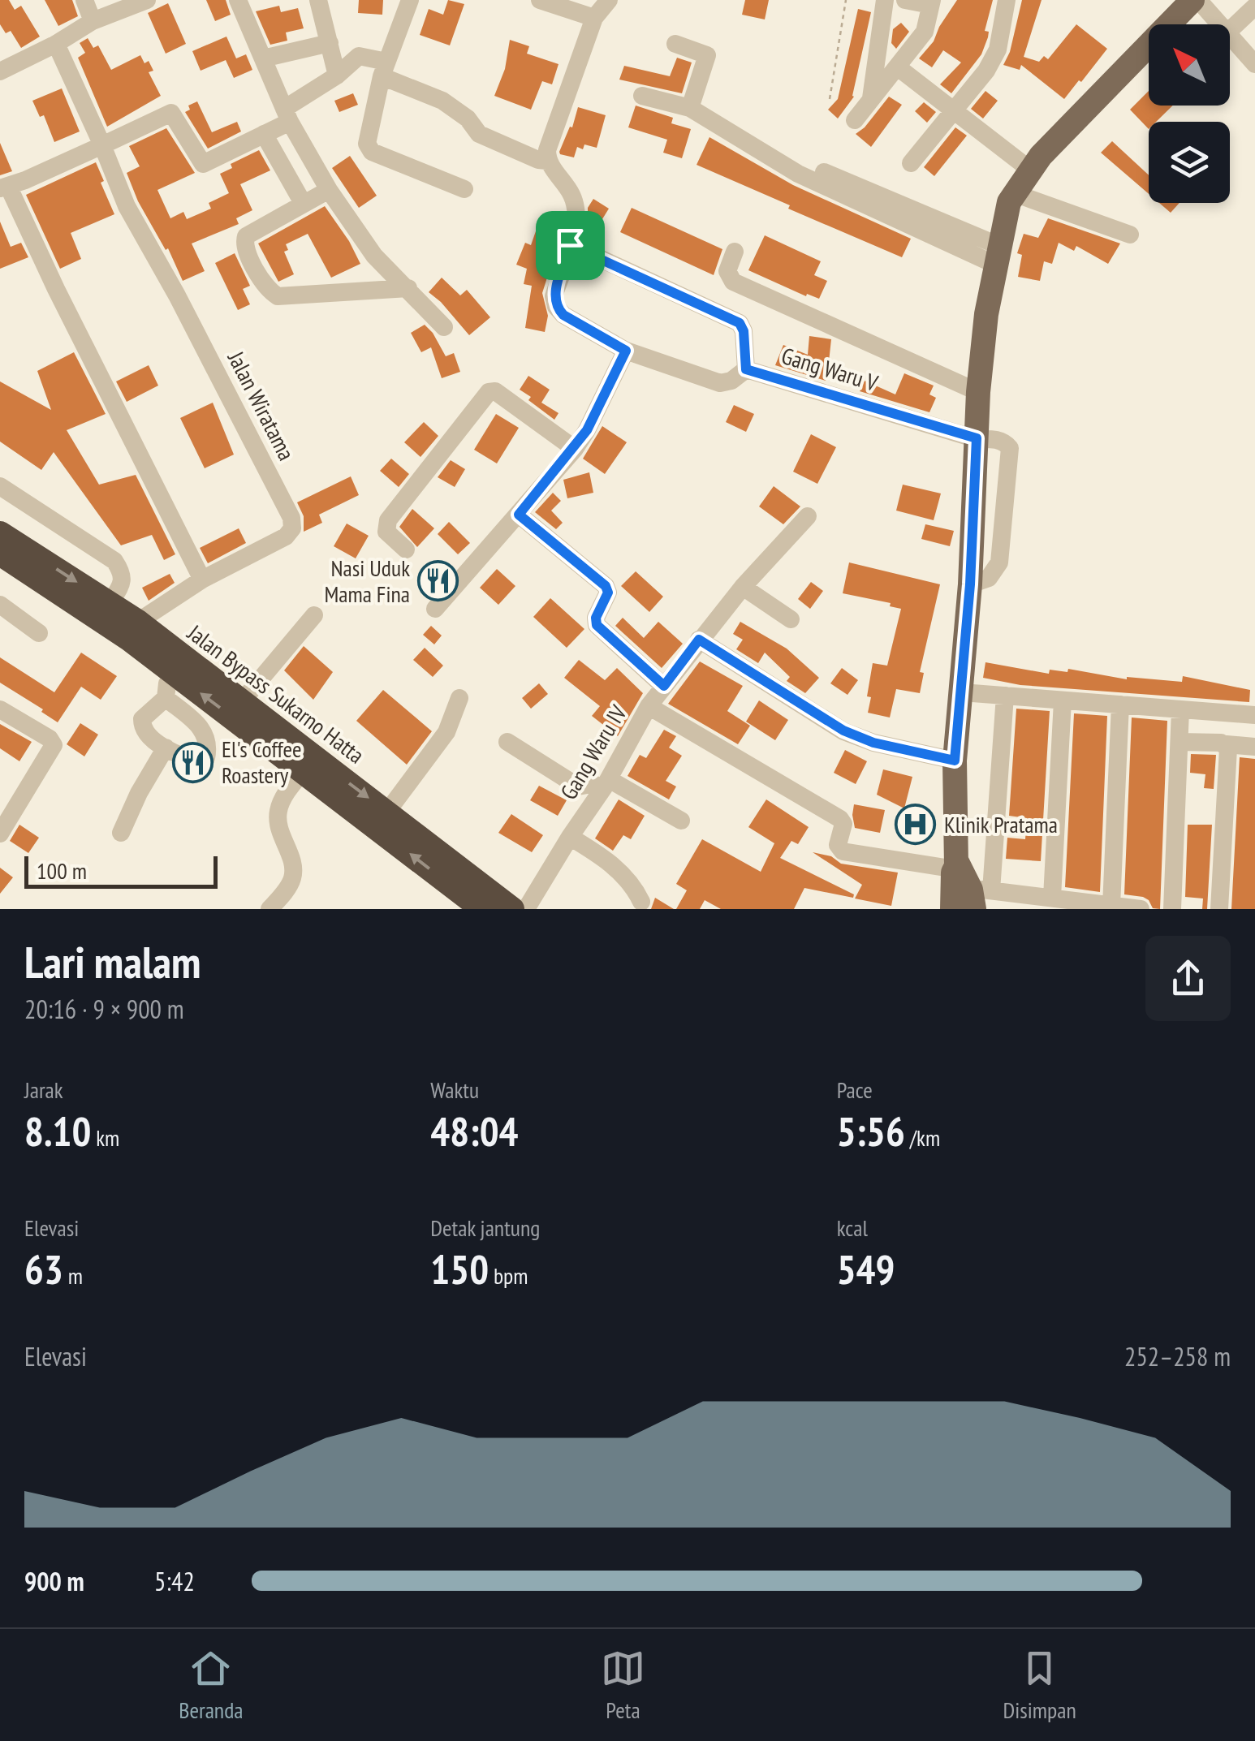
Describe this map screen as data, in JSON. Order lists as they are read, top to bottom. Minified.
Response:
{"streets":{"highway":["Jalan Bypass Sukarno Hatta"],"street":["Gang Waru V","Jalan Wiratama","Gang Waru IV"]},"crossings":[["Jalan Wiratama","Jalan Bypass Sukarno Hatta"]],"places":{"restaurant":["Nasi Uduk Mama Fina","El's Coffee Roastery"],"hospital":["Klinik Pratama"]},"scale_bar":"100 m","north":"top left","page":{"scale":"100 m","heading":["Lari malam","20:16 · 9 × 900 m"],"stats":[["Jarak","8.10 km"],["Waktu","48:04"],["Pace","5:56 /km"],["Elevasi","63 m"],["Detak jantung","150 bpm"],["kcal","549"]],"chart":["Elevasi","252–258 m"],"list":[{"name":"900 m","note":"5:42"}],"tabs":["Beranda","Peta","Disimpan"]}}
